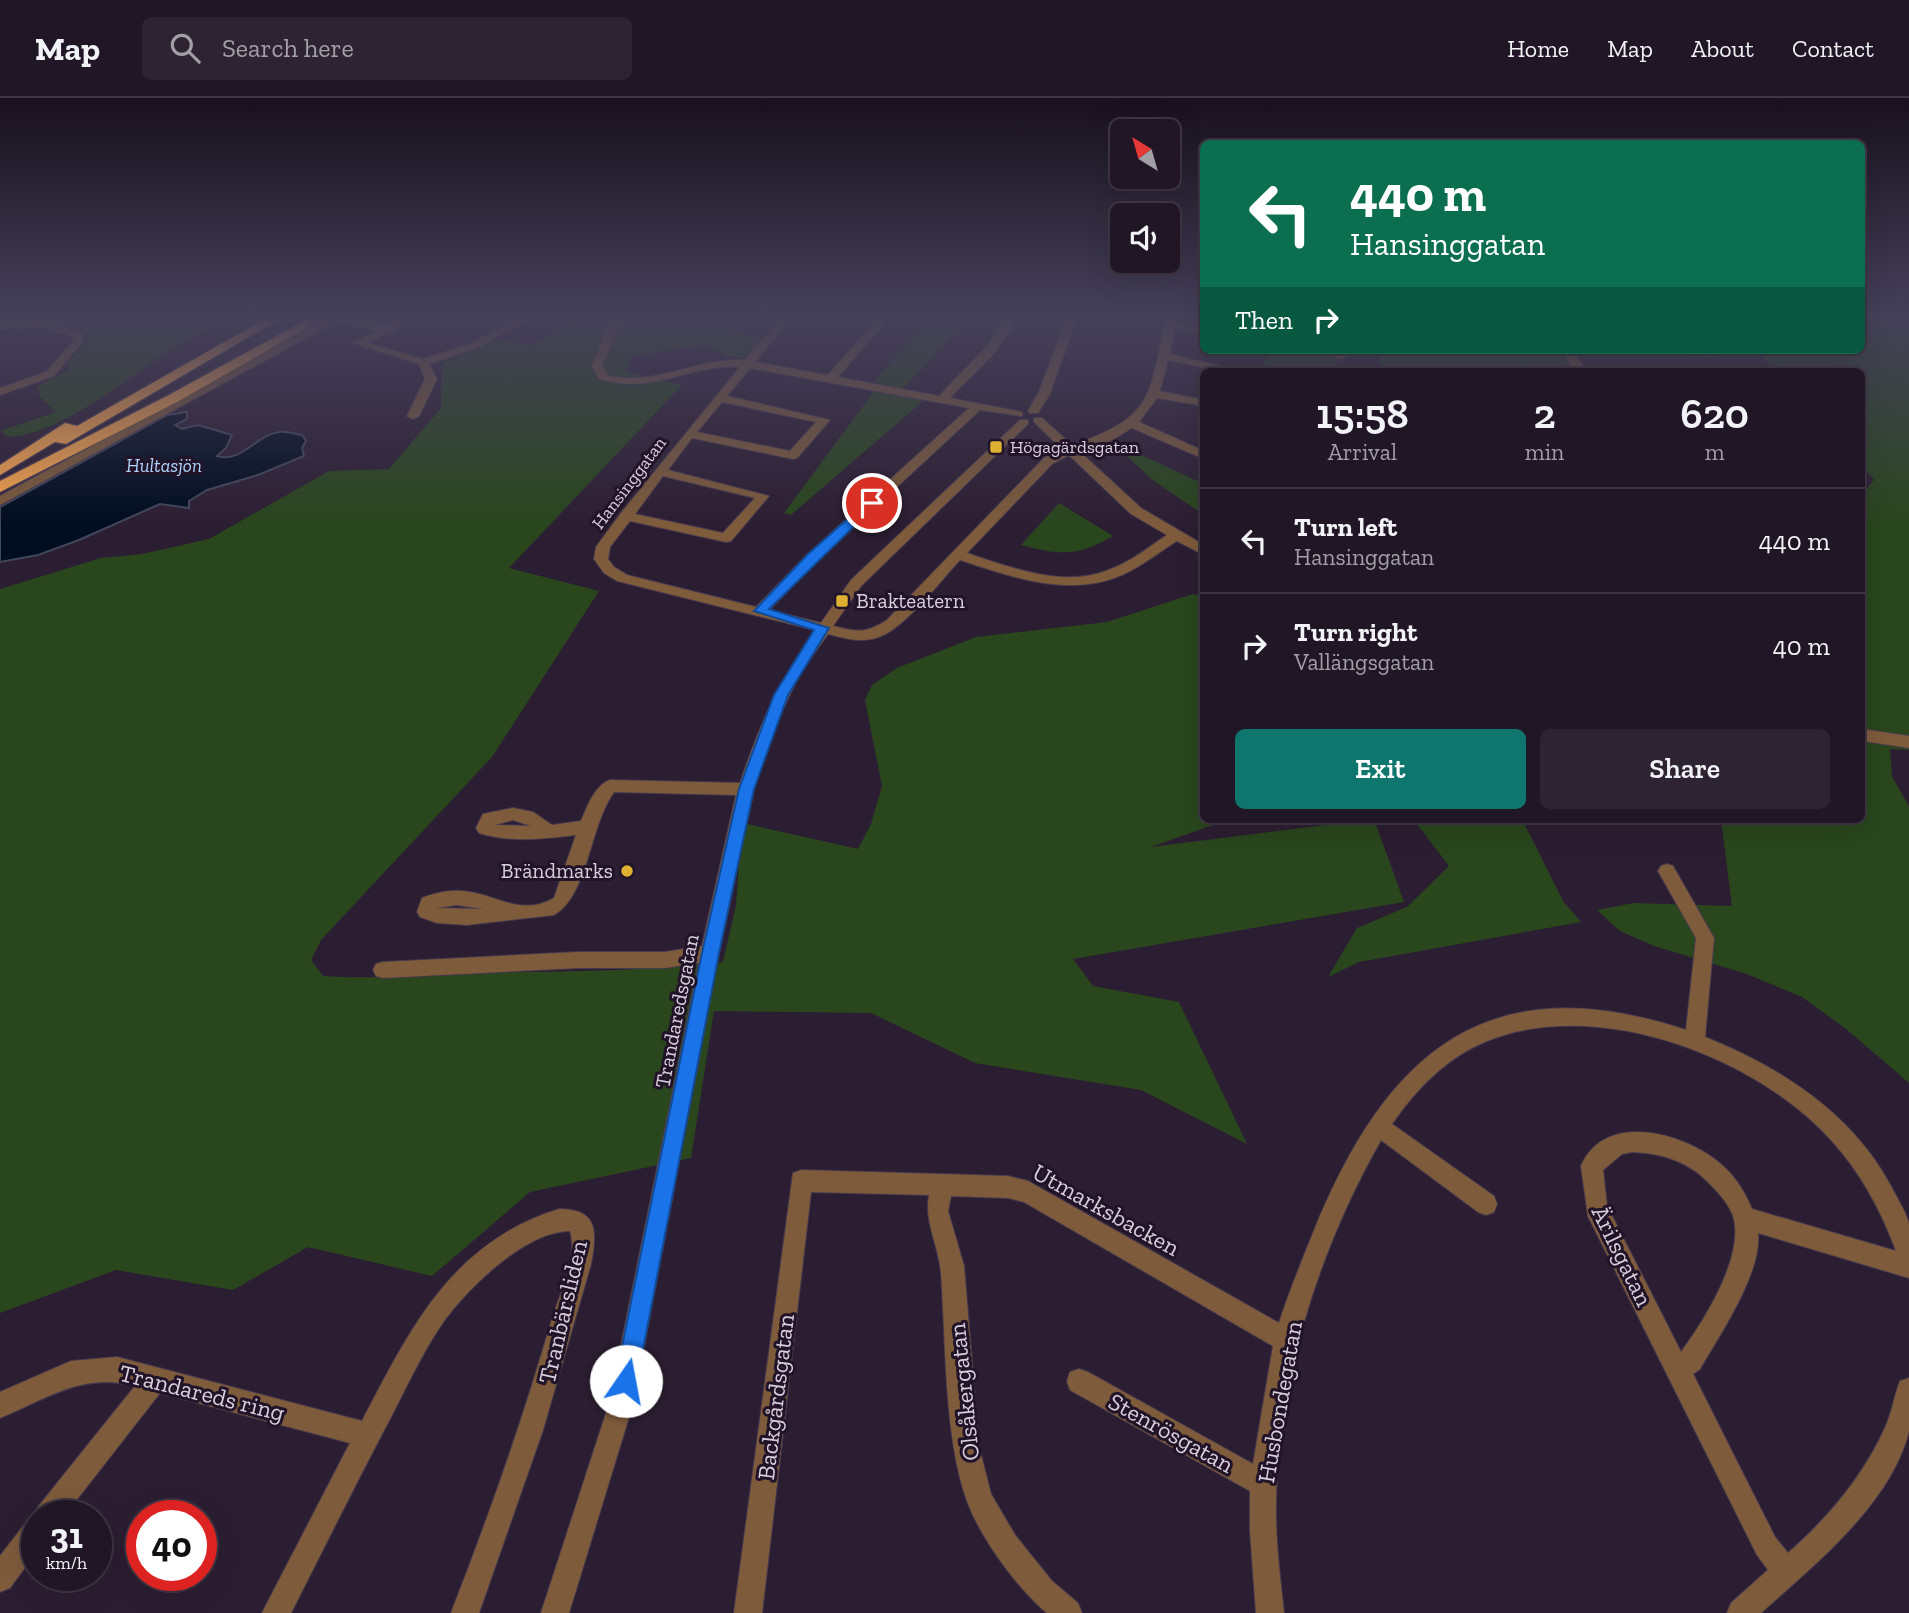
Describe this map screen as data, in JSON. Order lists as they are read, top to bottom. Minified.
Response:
{"streets":{"street":["Hansinggatan","Trandaredsgatan","Utmarksbacken","Ärilsgatan","Tranbärsliden","Olsåkergatan","Trandareds ring","Backgårdsgatan","Husbondegatan","Stenrösgatan"]},"crossings":[["Hansinggatan","Trandaredsgatan"],["Utmarksbacken","Olsåkergatan"],["Utmarksbacken","Backgårdsgatan"],["Utmarksbacken","Husbondegatan"],["Tranbärsliden","Trandareds ring"],["Husbondegatan","Stenrösgatan"]],"water":["Hultasjön"],"places":{"transit":["Högagärdsgatan","Brakteatern"],"other":["Brändmarks"]},"north":"top left","page":{"header":"Map","search":"Search here","nav":["Home","Map","About","Contact"],"turn":["440 m","Hansinggatan"],"then":"Then","eta":["15:58","Arrival","2","min","620","m"],"list":[{"name":"Turn left","note":"Hansinggatan","value":"440 m"},{"name":"Turn right","note":"Vallängsgatan","value":"40 m"}],"buttons":["Exit","Share"],"speed":"31 km/h","limit":"40"}}
